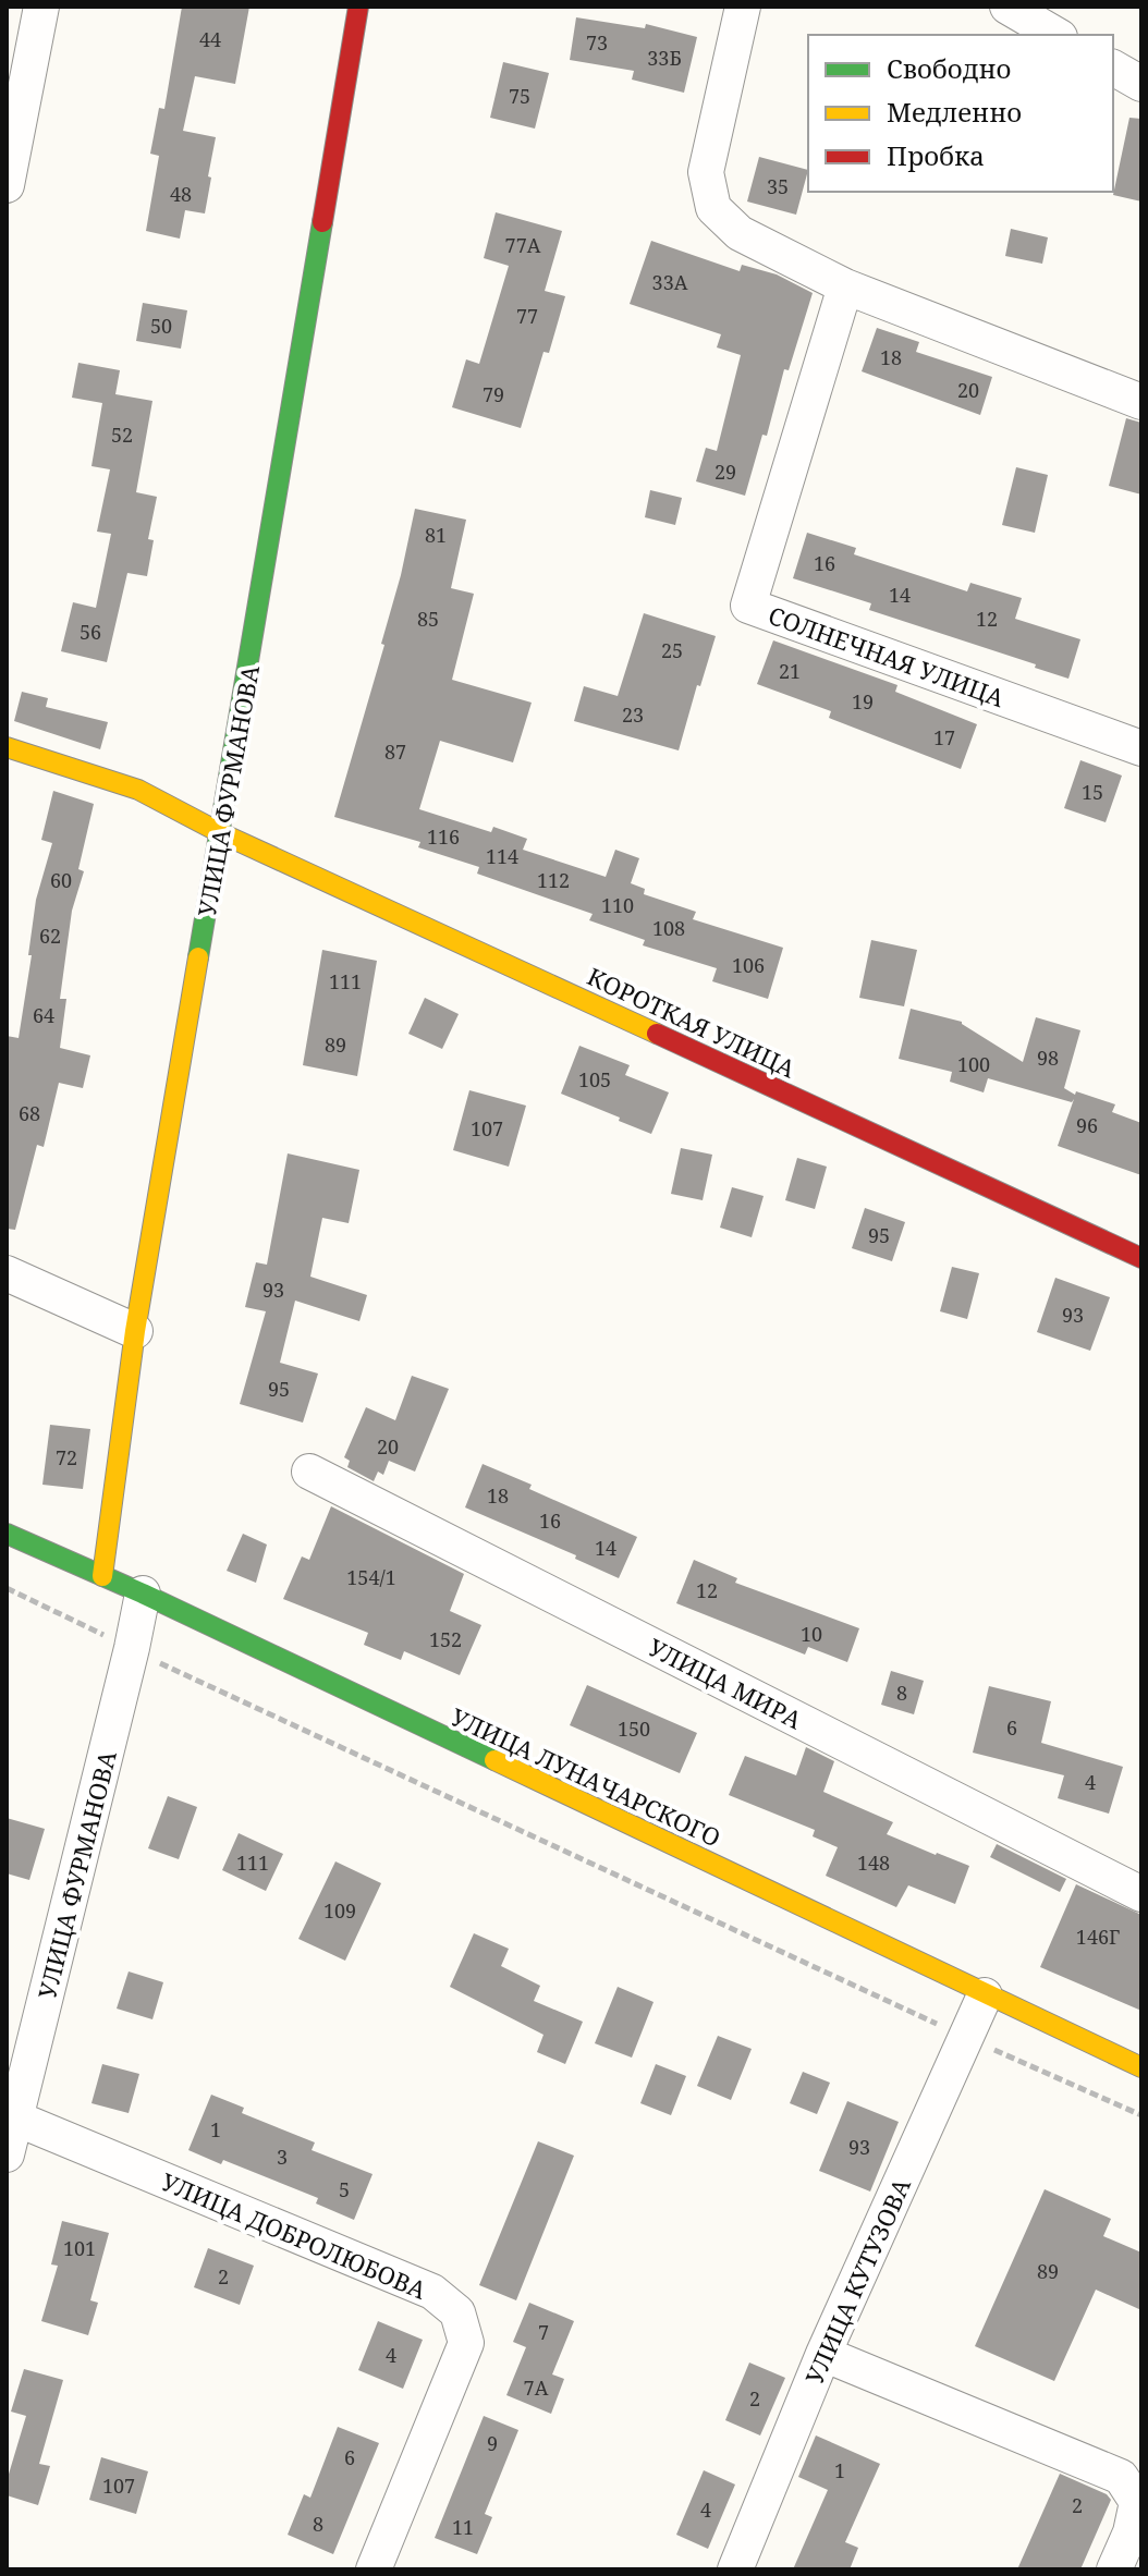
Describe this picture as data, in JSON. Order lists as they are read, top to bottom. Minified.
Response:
{"streets":{"street":["СОЛНЕЧНАЯ УЛИЦА","УЛИЦА ФУРМАНОВА","КОРОТКАЯ УЛИЦА","УЛИЦА МИРА","УЛИЦА ЛУНАЧАРСКОГО","УЛИЦА ДОБРОЛЮБОВА","УЛИЦА КУТУЗОВА"]},"crossings":[["УЛИЦА ФУРМАНОВА","КОРОТКАЯ УЛИЦА"],["УЛИЦА ФУРМАНОВА","УЛИЦА ЛУНАЧАРСКОГО"],["УЛИЦА ФУРМАНОВА","УЛИЦА ДОБРОЛЮБОВА"],["УЛИЦА ЛУНАЧАРСКОГО","УЛИЦА КУТУЗОВА"]],"house_numbers":["44","73","33Б","75","35","48","77А","33А","77","50","18","20","79","52","29","81","16","14","85","12","56","25","21","19","23","17","87","15","116","114","60","112","110","108","62","106","111","64","89","98","100","105","68","96","107","95","93","93","95","20","72","18","16","14","154/1","12","10","152","8","6","150","4","111","148","109","146Г","1","93","3","5","101","89","2","7","4","7А","2","9","6","1","107","2","4","8","11"],"legend":["Свободно","Медленно","Пробка"]}
